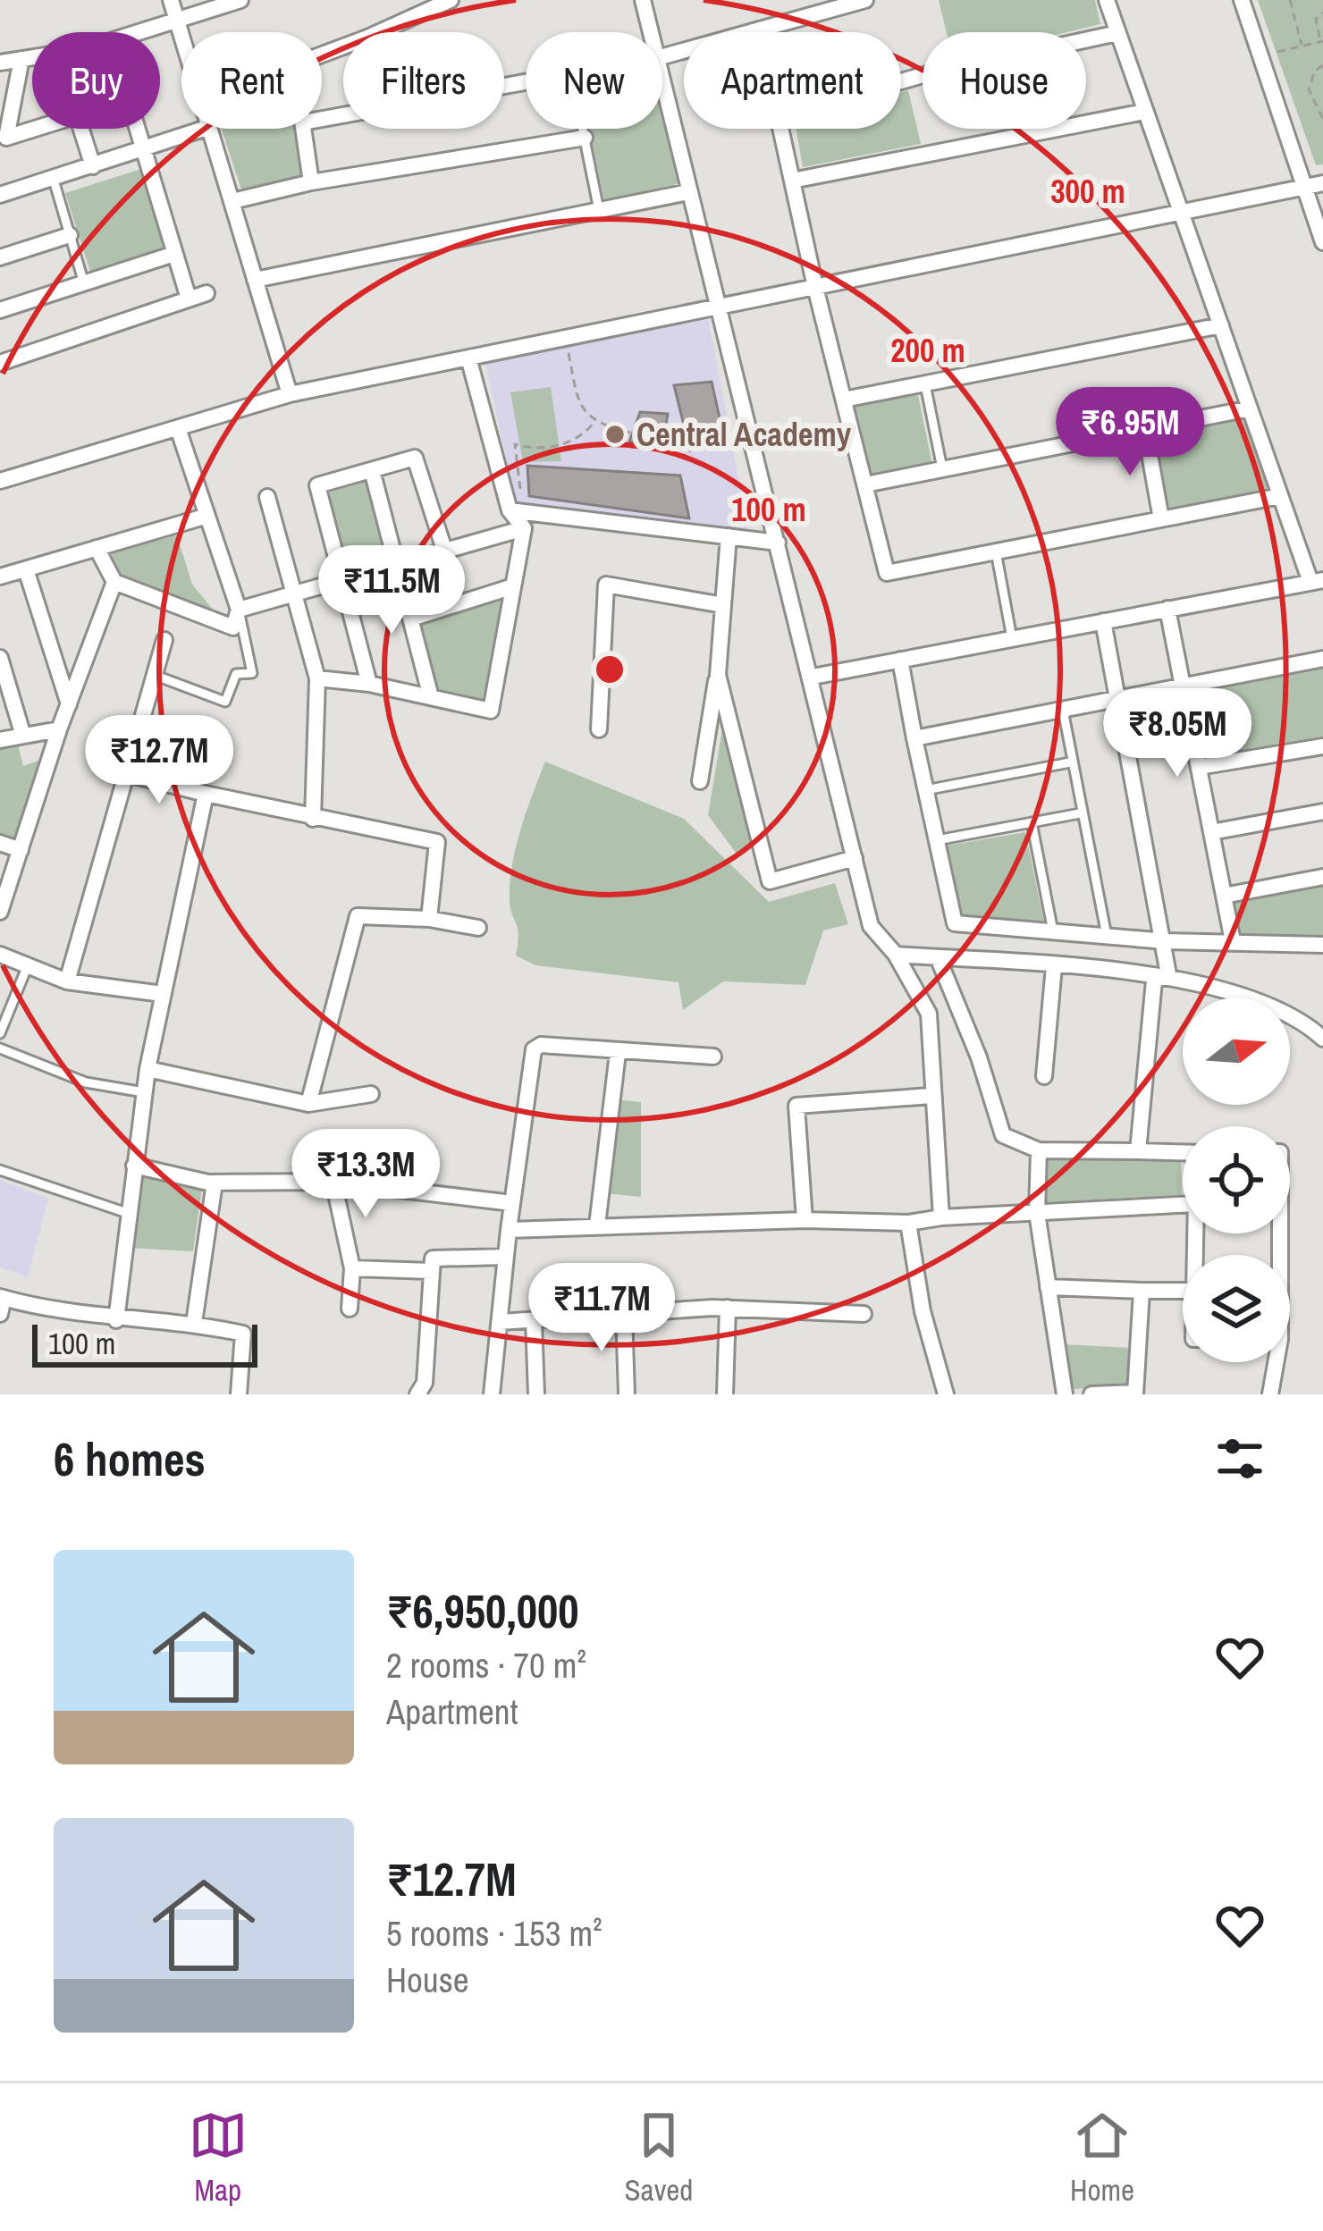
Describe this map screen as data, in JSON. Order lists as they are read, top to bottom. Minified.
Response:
{"places":["Central Academy"],"scale_bar":"100 m","north":"right","page":{"chip":["Buy","Rent","Filters","New","Apartment","House"],"price":["₹6.95M","₹11.5M","₹8.05M","₹12.7M","₹13.3M","₹11.7M"],"scale":"100 m","heading":"6 homes","list":[{"name":"₹6,950,000","note":"2 rooms · 70 m² · Apartment"},{"name":"₹12.7M","note":"5 rooms · 153 m² · House"}],"tabs":["Map","Saved","Home"]},"rings":["300 m","200 m","100 m"]}
